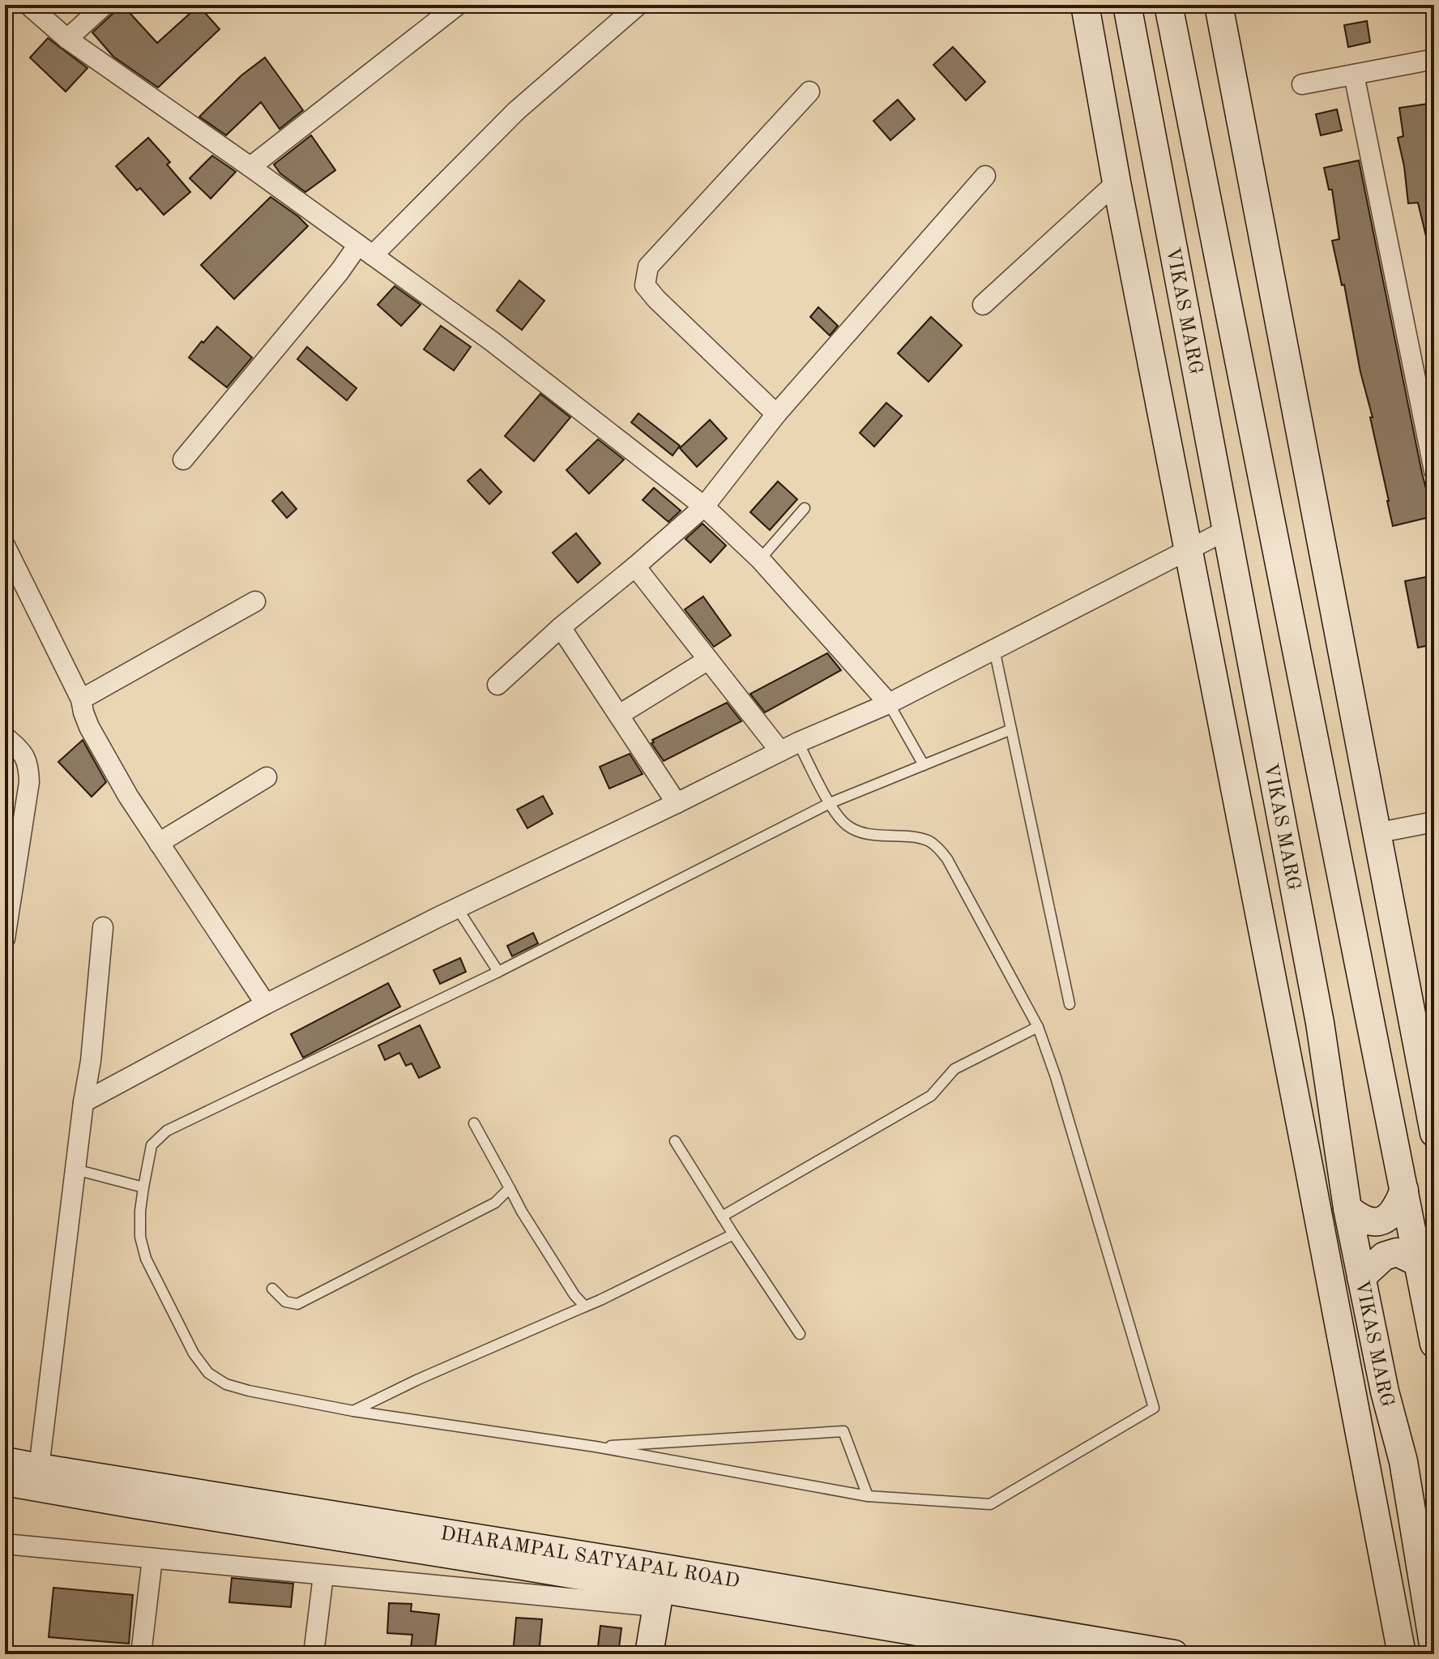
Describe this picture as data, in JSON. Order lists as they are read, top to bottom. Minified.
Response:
{"streets":{"street":["VIKAS MARG","DHARAMPAL SATYAPAL ROAD"]}}
